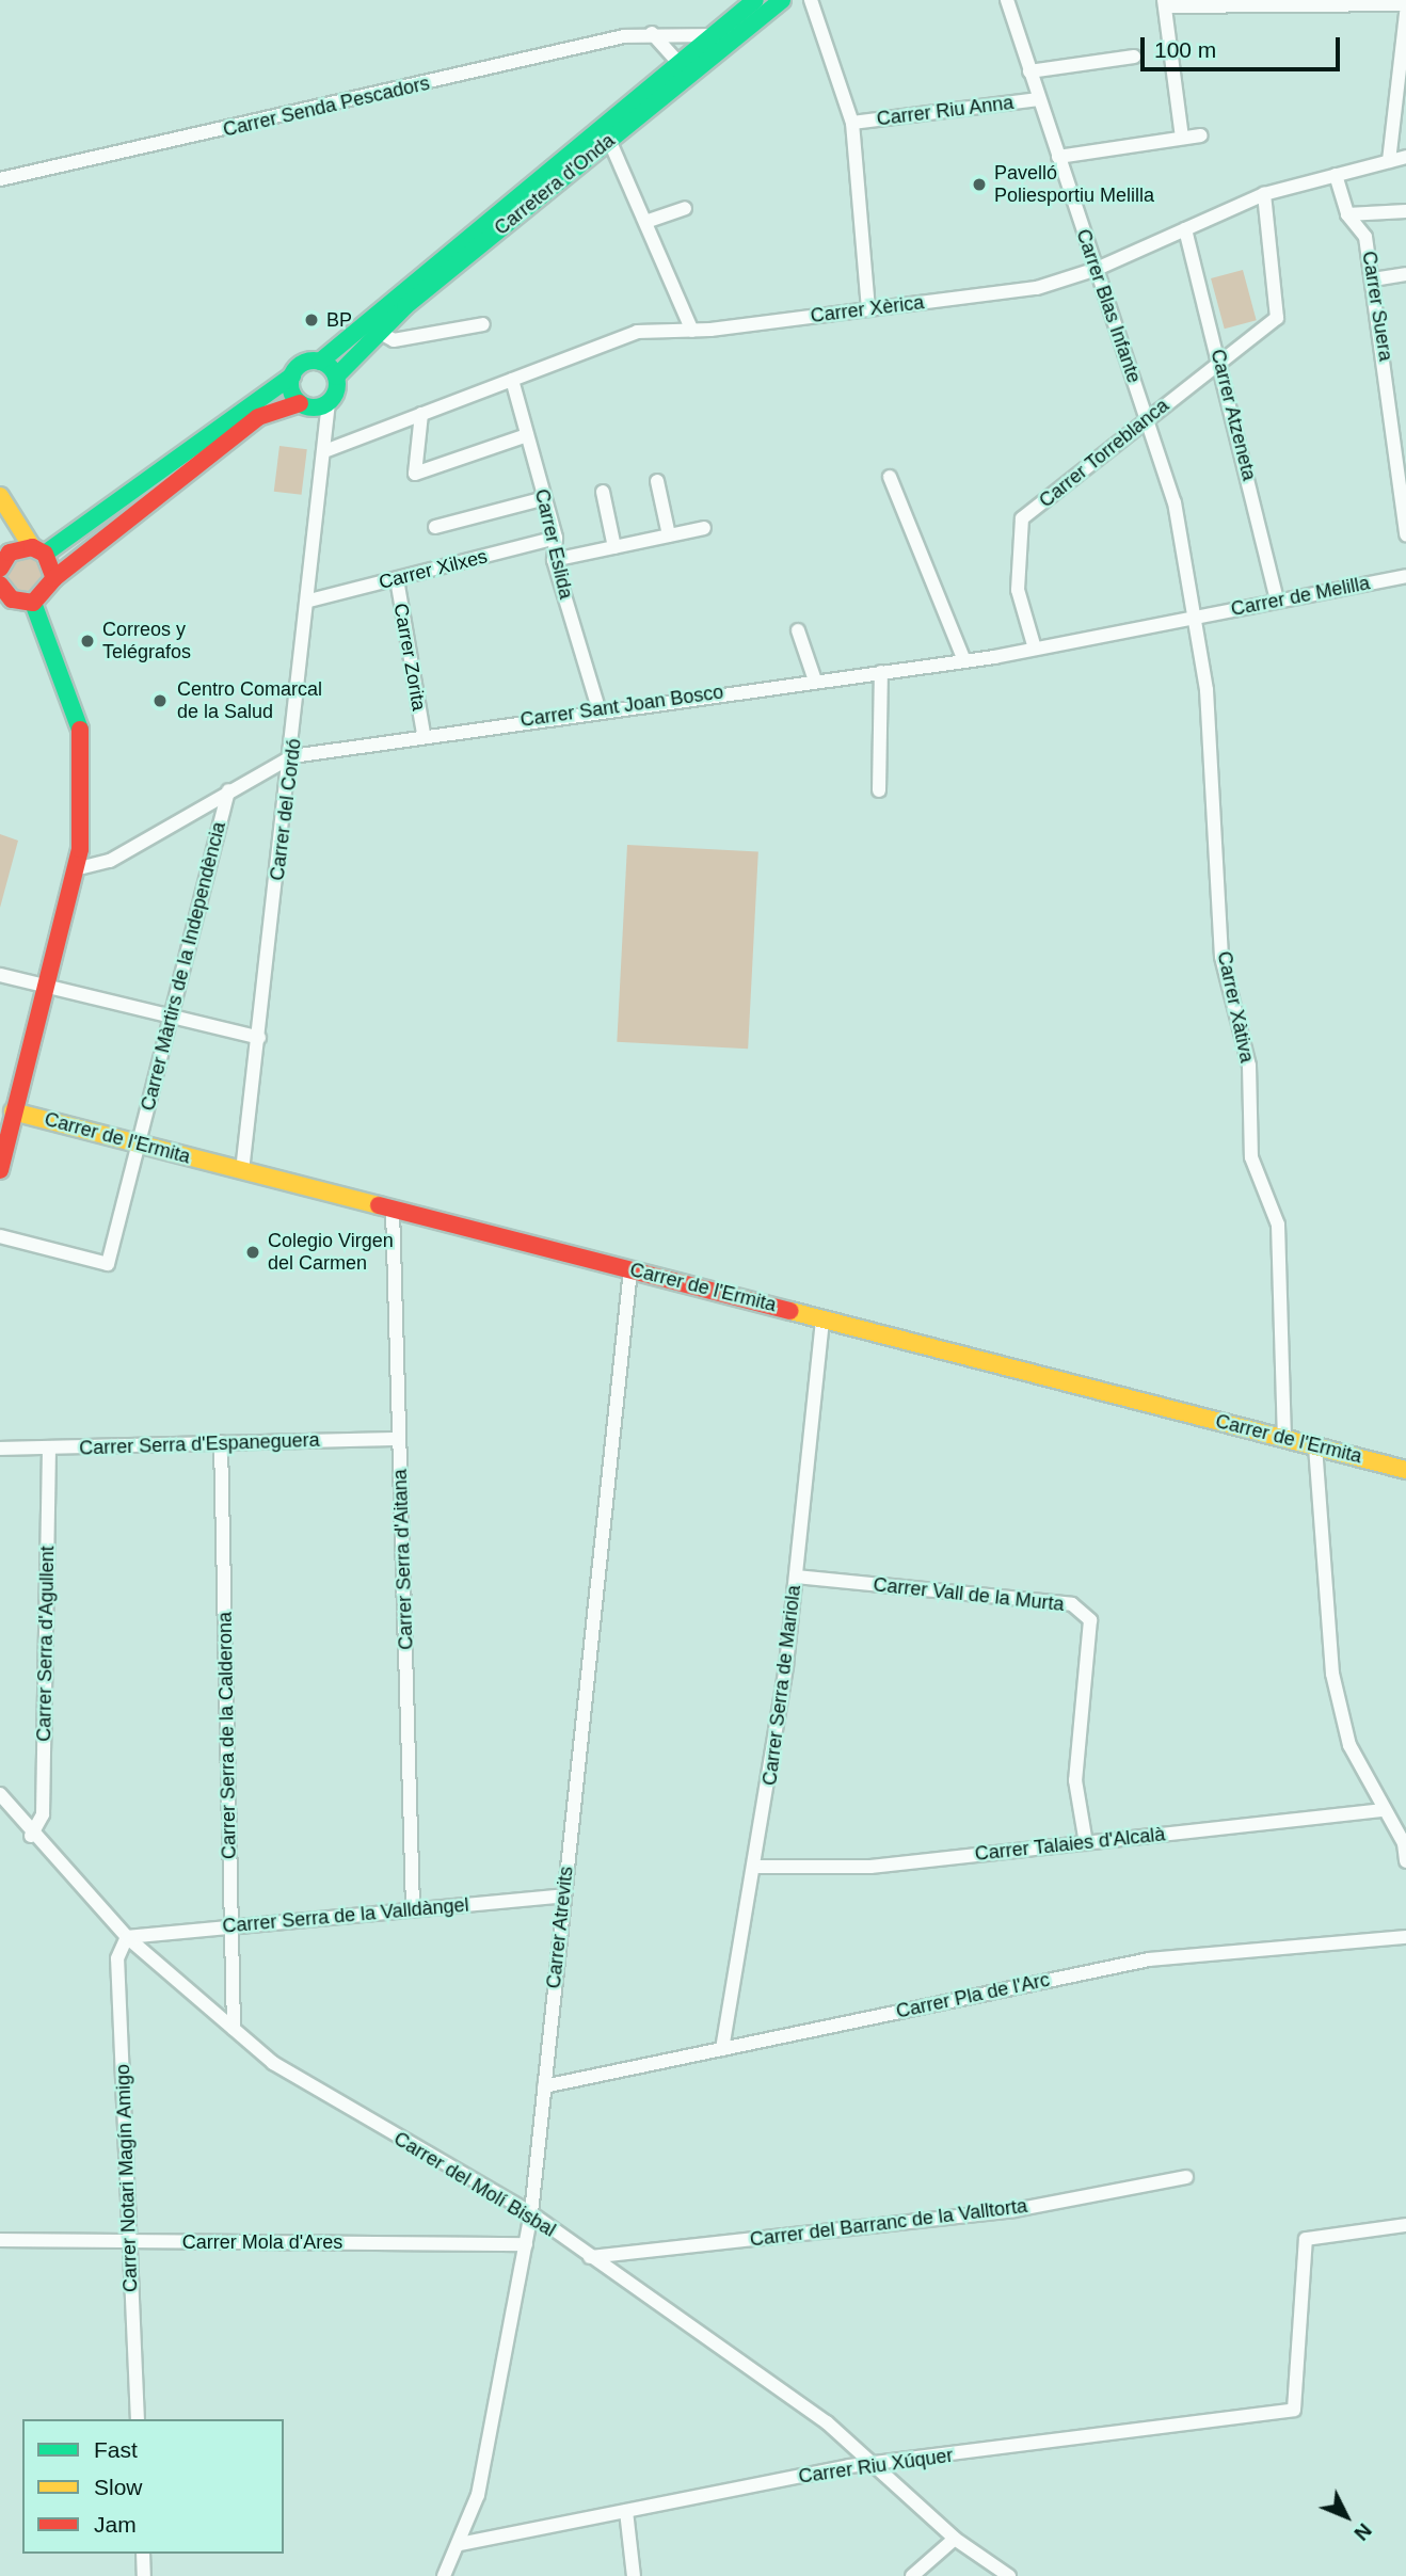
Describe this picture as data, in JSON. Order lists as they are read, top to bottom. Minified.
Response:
{"streets":{"main road":["Carretera d'Onda","Carrer de l'Ermita"],"street":["Carrer Senda Pescadors","Carrer Riu Anna","Carrer Blas Infante","Carrer Suera","Carrer Xèrica","Carrer Atzeneta","Carrer Torreblanca","Carrer Eslida","Carrer Xilxes","Carrer de Melilla","Carrer Zorita","Carrer Sant Joan Bosco","Carrer del Cordó","Carrer Màrtirs de la Independència","Carrer Xàtiva","Carrer Serra d'Espaneguera","Carrer Serra d'Aitana","Carrer Vall de la Murta","Carrer Serra d'Agullent","Carrer Serra de Mariola","Carrer Serra de la Calderona","Carrer Talaies d'Alcalà","Carrer Serra de la Valldàngel","Carrer Atrevits","Carrer Pla de l'Arc","Carrer Notari Magín Amigo","Carrer del Molí Bisbal","Carrer del Barranc de la Valltorta","Carrer Mola d'Ares","Carrer Riu Xúquer"]},"crossings":[["Carrer Senda Pescadors","Carretera d'Onda"],["Carrer Riu Anna","Carrer Blas Infante"],["Carretera d'Onda","Carrer del Cordó"],["Carrer Blas Infante","Carrer Xèrica"],["Carrer Blas Infante","Carrer Torreblanca"],["Carrer Blas Infante","Carrer de Melilla"],["Carrer Blas Infante","Carrer Sant Joan Bosco"],["Carrer Blas Infante","Carrer Xàtiva"],["Carrer Suera","Carrer Xèrica"],["Carrer Xèrica","Carrer Atzeneta"],["Carrer Xèrica","Carrer Torreblanca"],["Carrer Xèrica","Carrer Eslida"],["Carrer Xèrica","Carrer del Cordó"],["Carrer Atzeneta","Carrer Torreblanca"],["Carrer Atzeneta","Carrer de Melilla"],["Carrer Torreblanca","Carrer Sant Joan Bosco"],["Carrer Eslida","Carrer Xilxes"],["Carrer Eslida","Carrer Sant Joan Bosco"],["Carrer Xilxes","Carrer Zorita"],["Carrer Xilxes","Carrer del Cordó"],["Carrer de Melilla","Carrer Sant Joan Bosco"],["Carrer de Melilla","Carrer Xàtiva"],["Carrer Zorita","Carrer Sant Joan Bosco"],["Carrer Sant Joan Bosco","Carrer del Cordó"],["Carrer Sant Joan Bosco","Carrer Màrtirs de la Independència"],["Carrer Sant Joan Bosco","Carrer Xàtiva"],["Carrer del Cordó","Carrer de l'Ermita"],["Carrer Màrtirs de la Independència","Carrer de l'Ermita"],["Carrer Xàtiva","Carrer de l'Ermita"],["Carrer de l'Ermita","Carrer Serra d'Aitana"],["Carrer de l'Ermita","Carrer Serra de Mariola"],["Carrer de l'Ermita","Carrer Atrevits"],["Carrer Serra d'Espaneguera","Carrer Serra d'Aitana"],["Carrer Serra d'Espaneguera","Carrer Serra d'Agullent"],["Carrer Serra d'Espaneguera","Carrer Serra de la Calderona"],["Carrer Serra d'Aitana","Carrer Serra de la Valldàngel"],["Carrer Vall de la Murta","Carrer Serra de Mariola"],["Carrer Vall de la Murta","Carrer Talaies d'Alcalà"],["Carrer Serra d'Agullent","Carrer del Molí Bisbal"],["Carrer Serra de Mariola","Carrer Talaies d'Alcalà"],["Carrer Serra de Mariola","Carrer Pla de l'Arc"],["Carrer Serra de la Calderona","Carrer Serra de la Valldàngel"],["Carrer Serra de la Calderona","Carrer del Molí Bisbal"],["Carrer Serra de la Valldàngel","Carrer Atrevits"],["Carrer Serra de la Valldàngel","Carrer Notari Magín Amigo"],["Carrer Serra de la Valldàngel","Carrer del Molí Bisbal"],["Carrer Atrevits","Carrer Pla de l'Arc"],["Carrer Atrevits","Carrer del Molí Bisbal"],["Carrer Atrevits","Carrer Mola d'Ares"],["Carrer Atrevits","Carrer Riu Xúquer"],["Carrer Notari Magín Amigo","Carrer del Molí Bisbal"],["Carrer Notari Magín Amigo","Carrer Mola d'Ares"],["Carrer del Molí Bisbal","Carrer del Barranc de la Valltorta"],["Carrer del Molí Bisbal","Carrer Riu Xúquer"]],"places":["Pavelló Poliesportiu Melilla","BP","Correos y Telégrafos","Centro Comarcal de la Salud","Colegio Virgen del Carmen"],"legend":["Fast","Slow","Jam"],"scale_bar":"100 m","north":"bottom right"}
